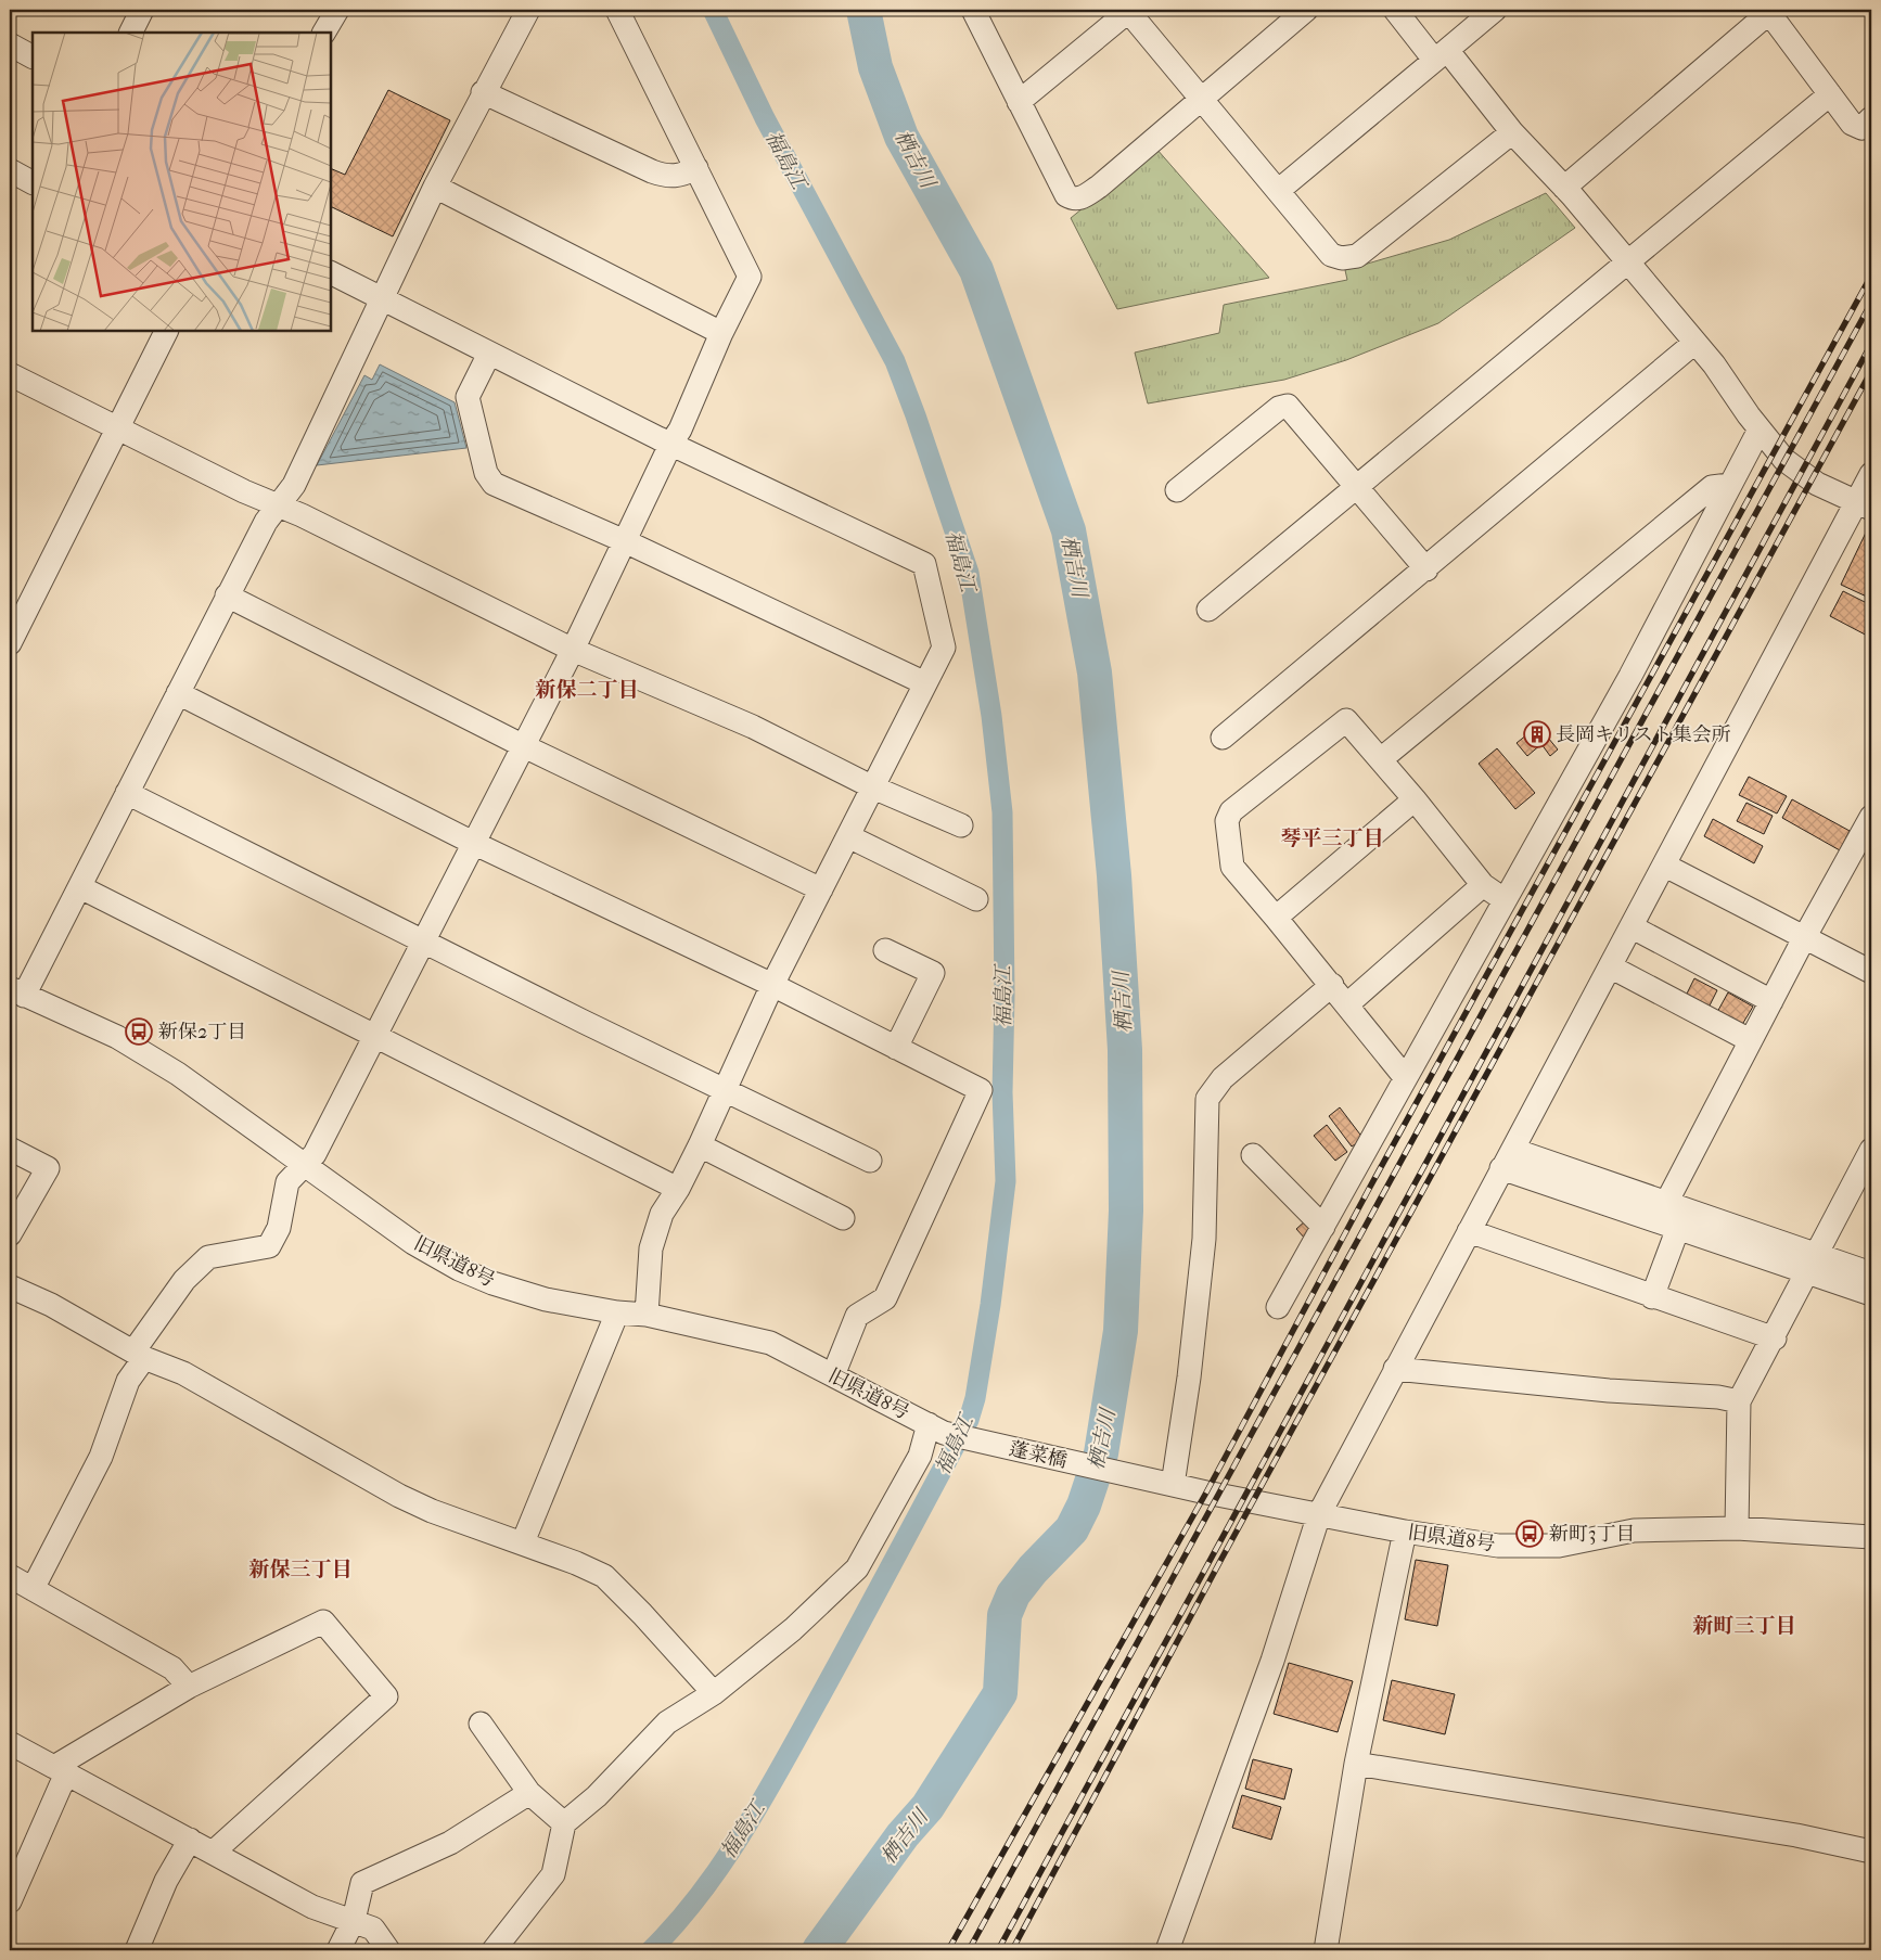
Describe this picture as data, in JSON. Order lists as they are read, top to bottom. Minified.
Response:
{"streets":{"street":["旧県道8号","蓬菜橋"]},"crossings":[["旧県道8号","蓬菜橋"]],"districts":["新保二丁目","琴平三丁目","新保三丁目","新町三丁目"],"water":["栖吉川","福島江"],"places":{"building":["長岡キリスト集会所"],"bus stop":["新保2丁目","新町3丁目"]}}
